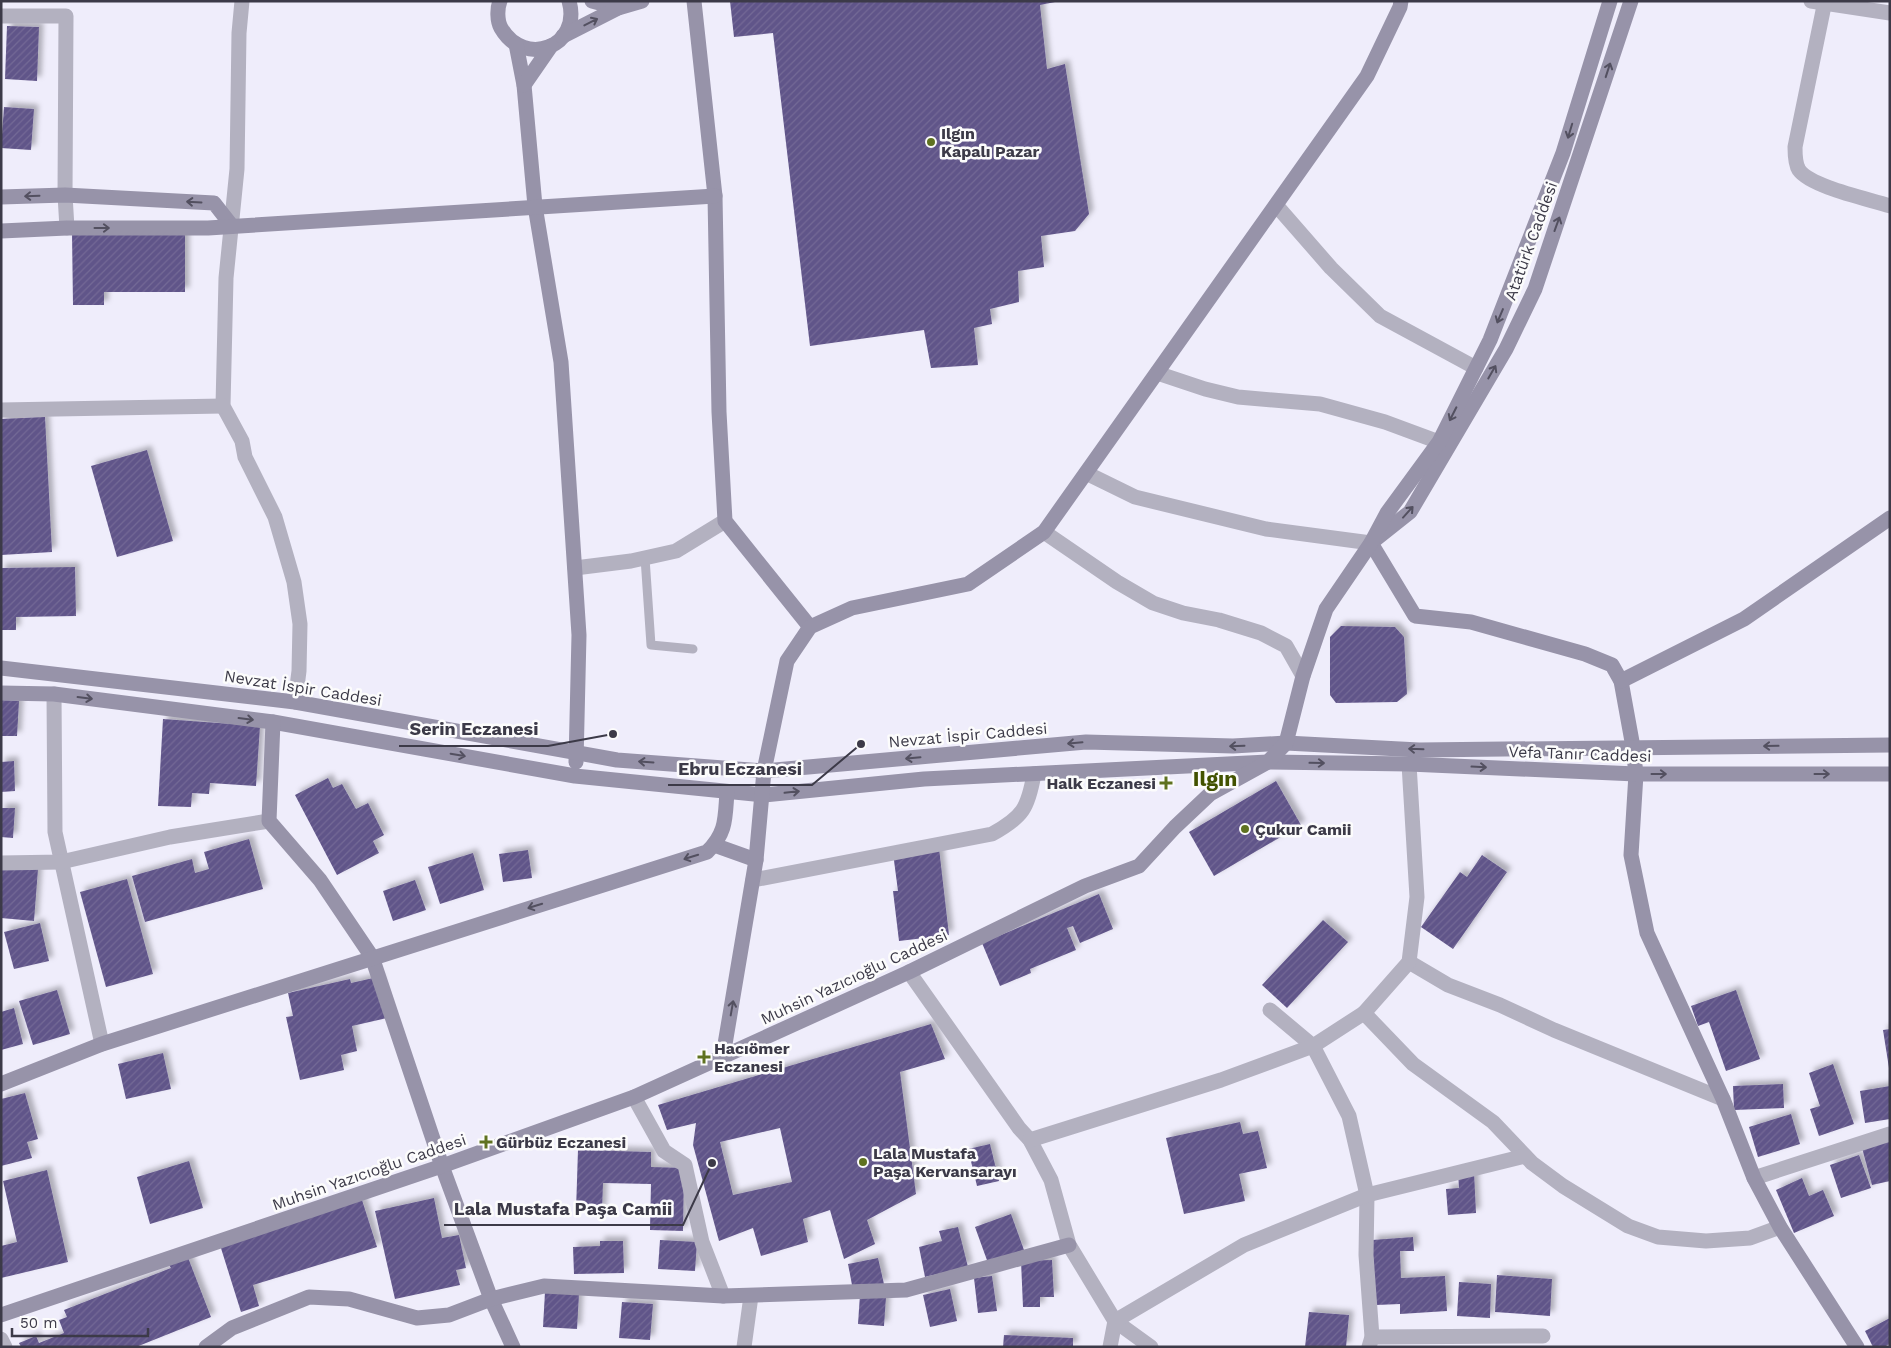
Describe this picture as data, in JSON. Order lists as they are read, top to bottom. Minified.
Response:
{"streets":{"street":["Atatürk Caddesi","Nevzat İspir Caddesi","Vefa Tanır Caddesi","Muhsin Yazıcıoğlu Caddesi"]},"crossings":[["Atatürk Caddesi","Nevzat İspir Caddesi"],["Atatürk Caddesi","Vefa Tanır Caddesi"],["Atatürk Caddesi","Muhsin Yazıcıoğlu Caddesi"],["Nevzat İspir Caddesi","Vefa Tanır Caddesi"],["Nevzat İspir Caddesi","Muhsin Yazıcıoğlu Caddesi"],["Vefa Tanır Caddesi","Muhsin Yazıcıoğlu Caddesi"]],"districts":["Ilgın"],"places":{"other":["Ilgın Kapalı Pazar","Serin Eczanesi","Ebru Eczanesi","Çukur Camii","Lala Mustafa Paşa Kervansarayı","Lala Mustafa Paşa Camii"],"health":["Halk Eczanesi","Hacıömer Eczanesi","Gürbüz Eczanesi"]},"scale_bar":"50 m"}
